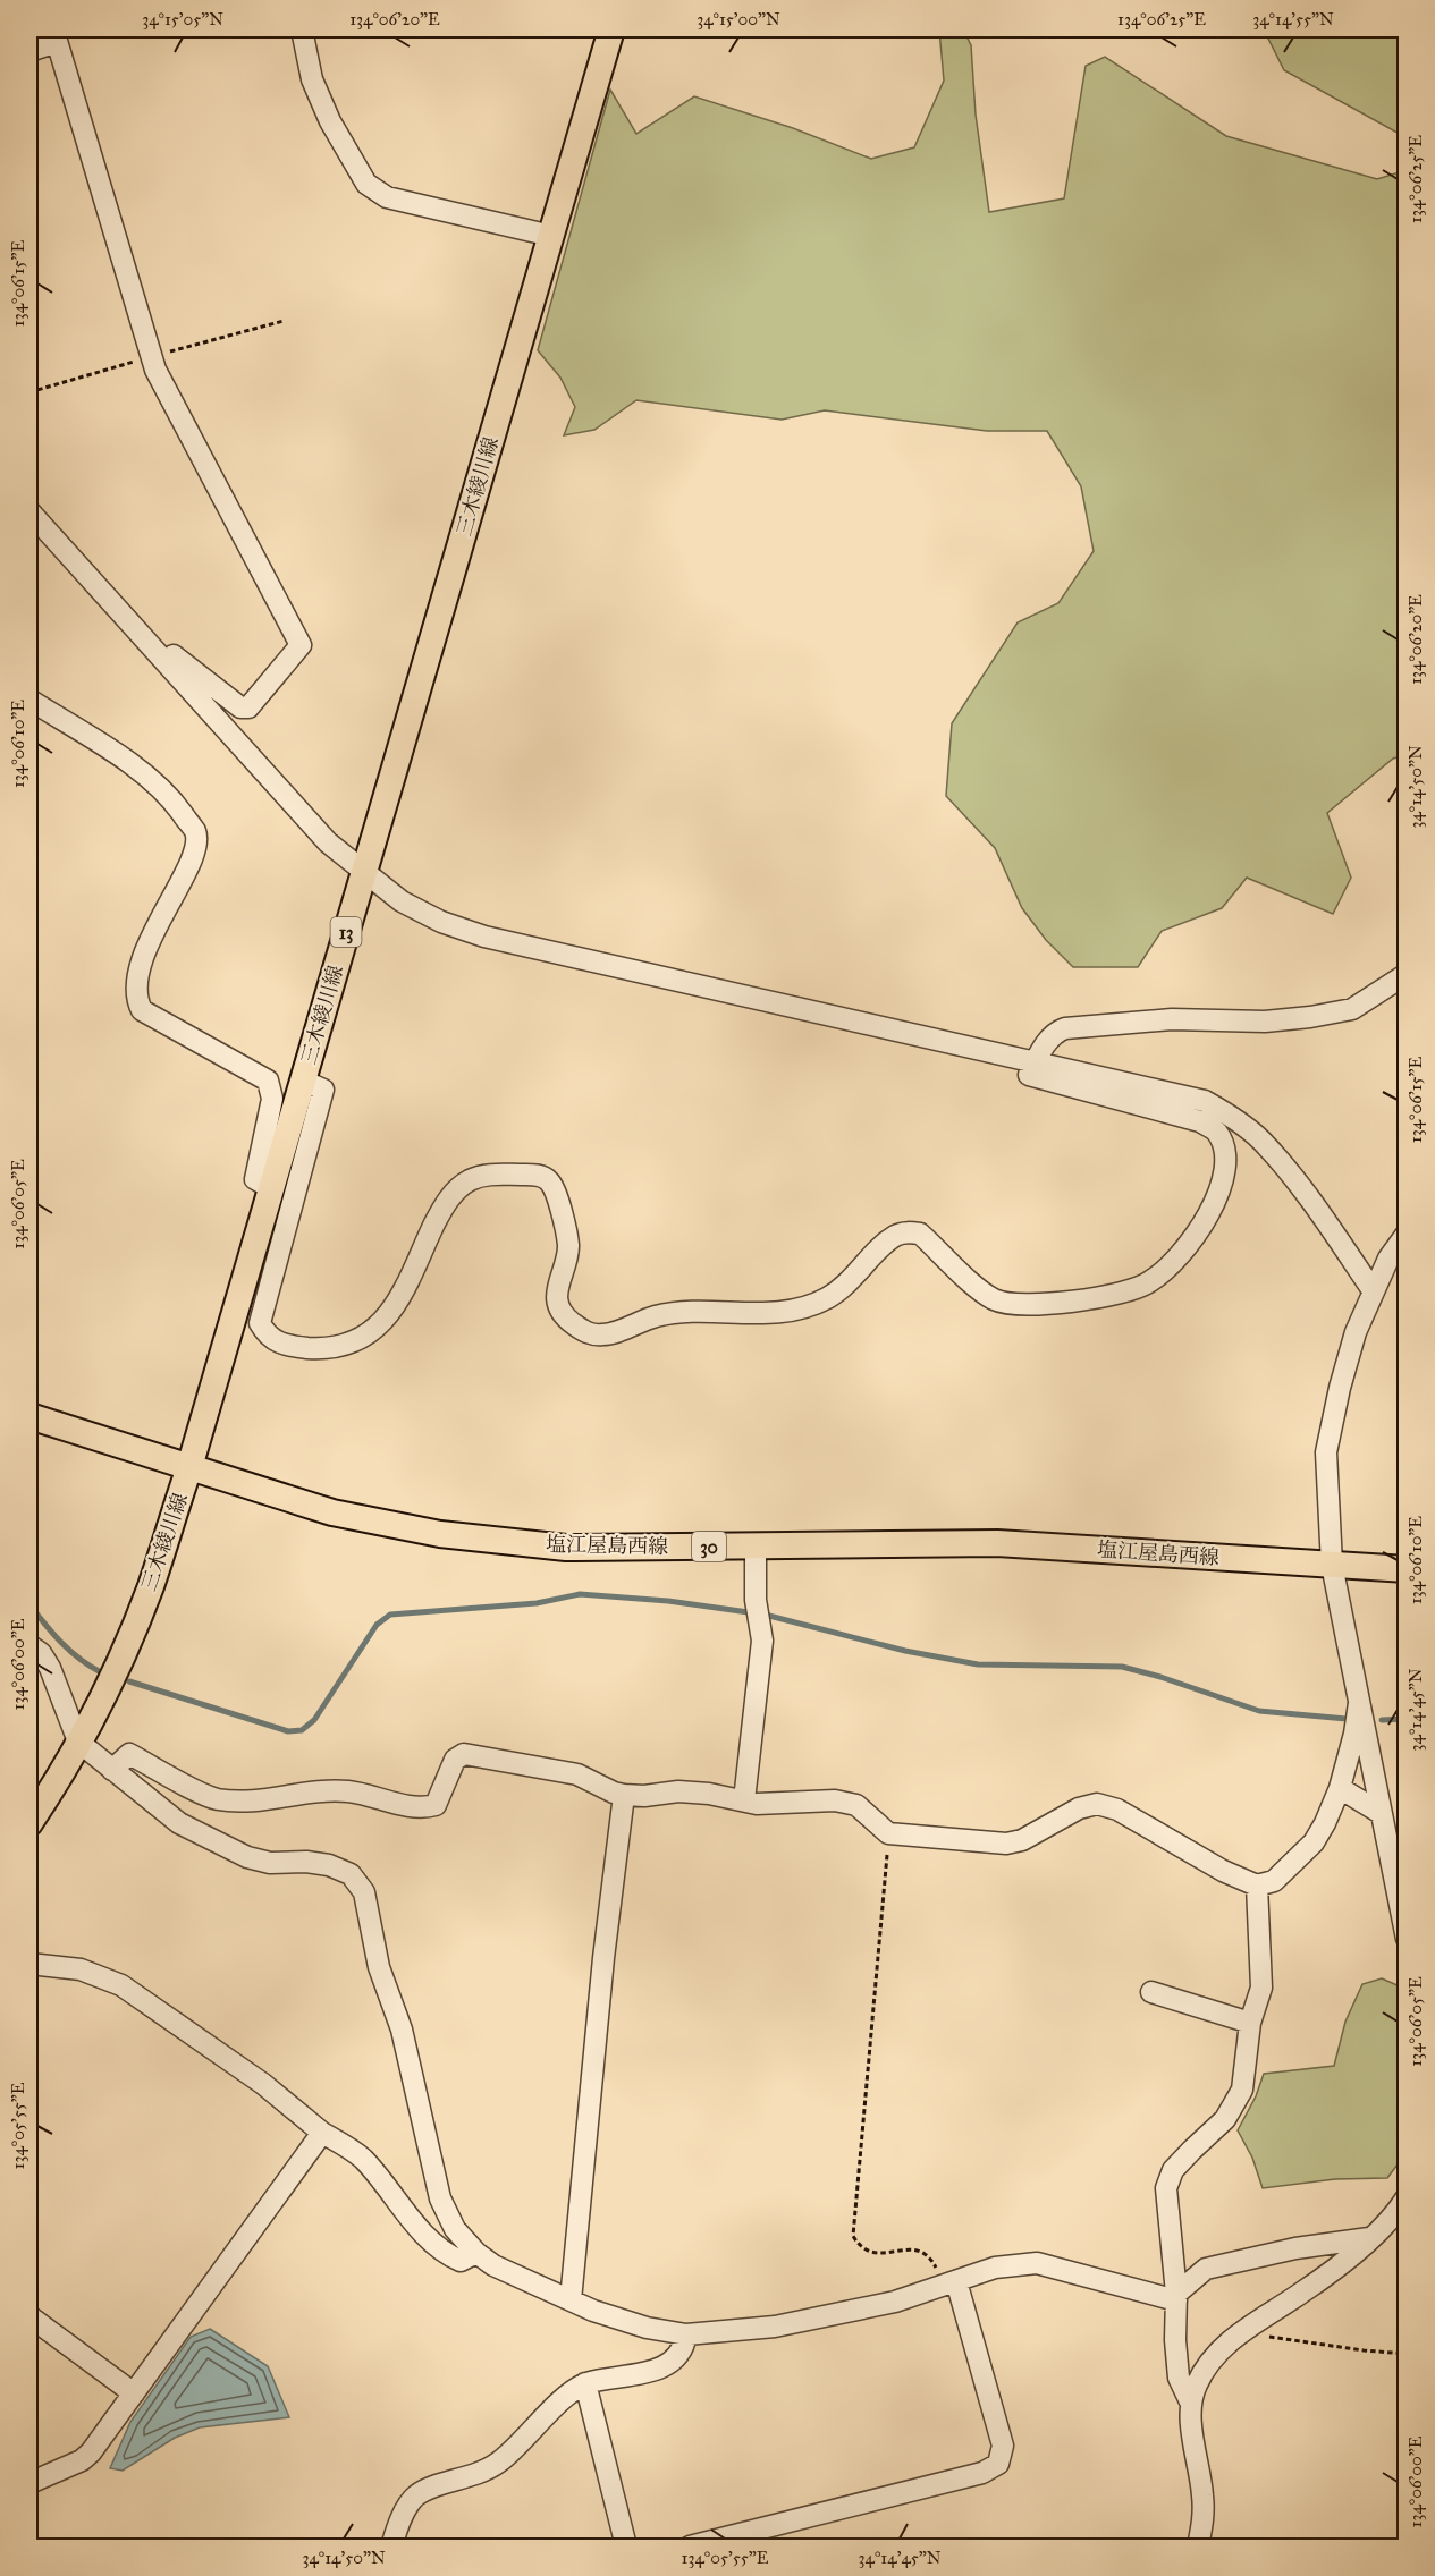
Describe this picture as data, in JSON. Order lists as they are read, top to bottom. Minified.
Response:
{"streets":{"main road":["三木綾川線","13","塩江屋島西線","30"]},"crossings":[["三木綾川線","塩江屋島西線"]],"coordinates":["34°15'05\"N","134°06'20\"E","34°15'00\"N","134°06'25\"E","34°14'55\"N","134°06'15\"E","134°06'10\"E","34°14'50\"N","134°06'05\"E","134°06'00\"E","34°14'45\"N","134°05'55\"E"]}
